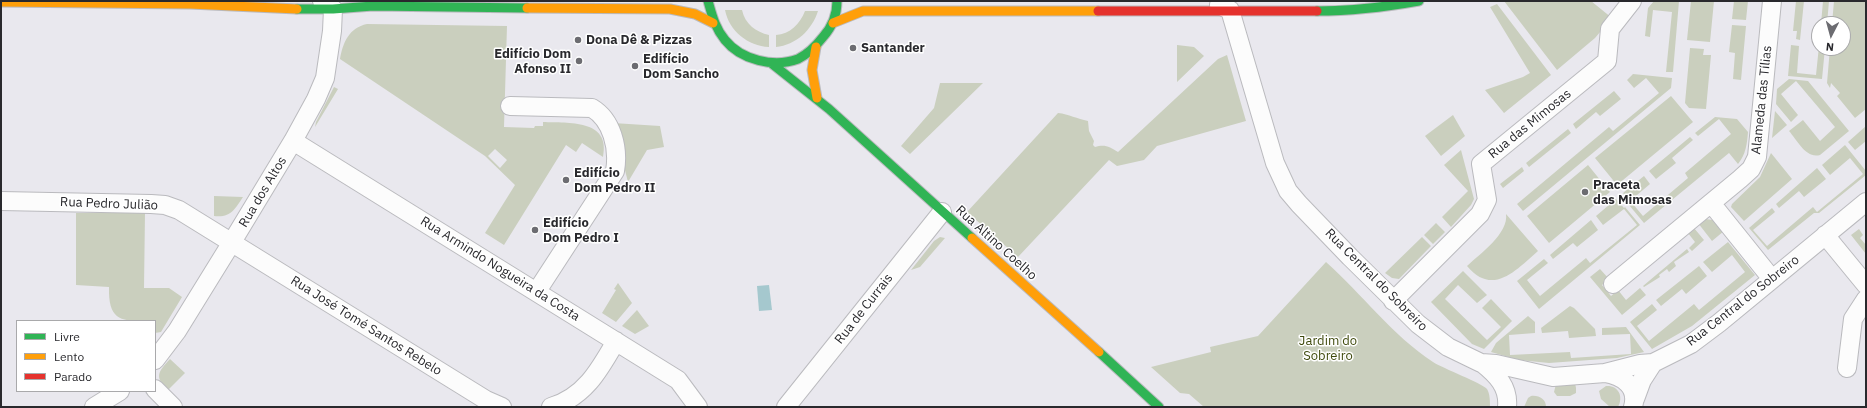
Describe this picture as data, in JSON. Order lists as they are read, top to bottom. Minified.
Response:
{"streets":{"main road":["Rua Altino Coelho"],"street":["Alameda das Tílias","Rua das Mimosas","Rua dos Altos","Rua Pedro Julião","Rua Armindo Nogueira da Costa","Rua Central do Sobreiro","Rua de Currais","Rua José Tomé Santos Rebelo"]},"crossings":[["Rua das Mimosas","Rua Central do Sobreiro"],["Rua dos Altos","Rua Pedro Julião"],["Rua dos Altos","Rua Armindo Nogueira da Costa"],["Rua dos Altos","Rua José Tomé Santos Rebelo"],["Rua Pedro Julião","Rua José Tomé Santos Rebelo"],["Rua Altino Coelho","Rua de Currais"]],"parks":["Jardim do Sobreiro"],"places":["Dona Dê & Pizzas","Santander","Edifício Dom Afonso II","Edifício Dom Sancho","Edifício Dom Pedro II","Praceta das Mimosas","Edifício Dom Pedro I"],"legend":["Livre","Lento","Parado"],"north":"bottom"}
